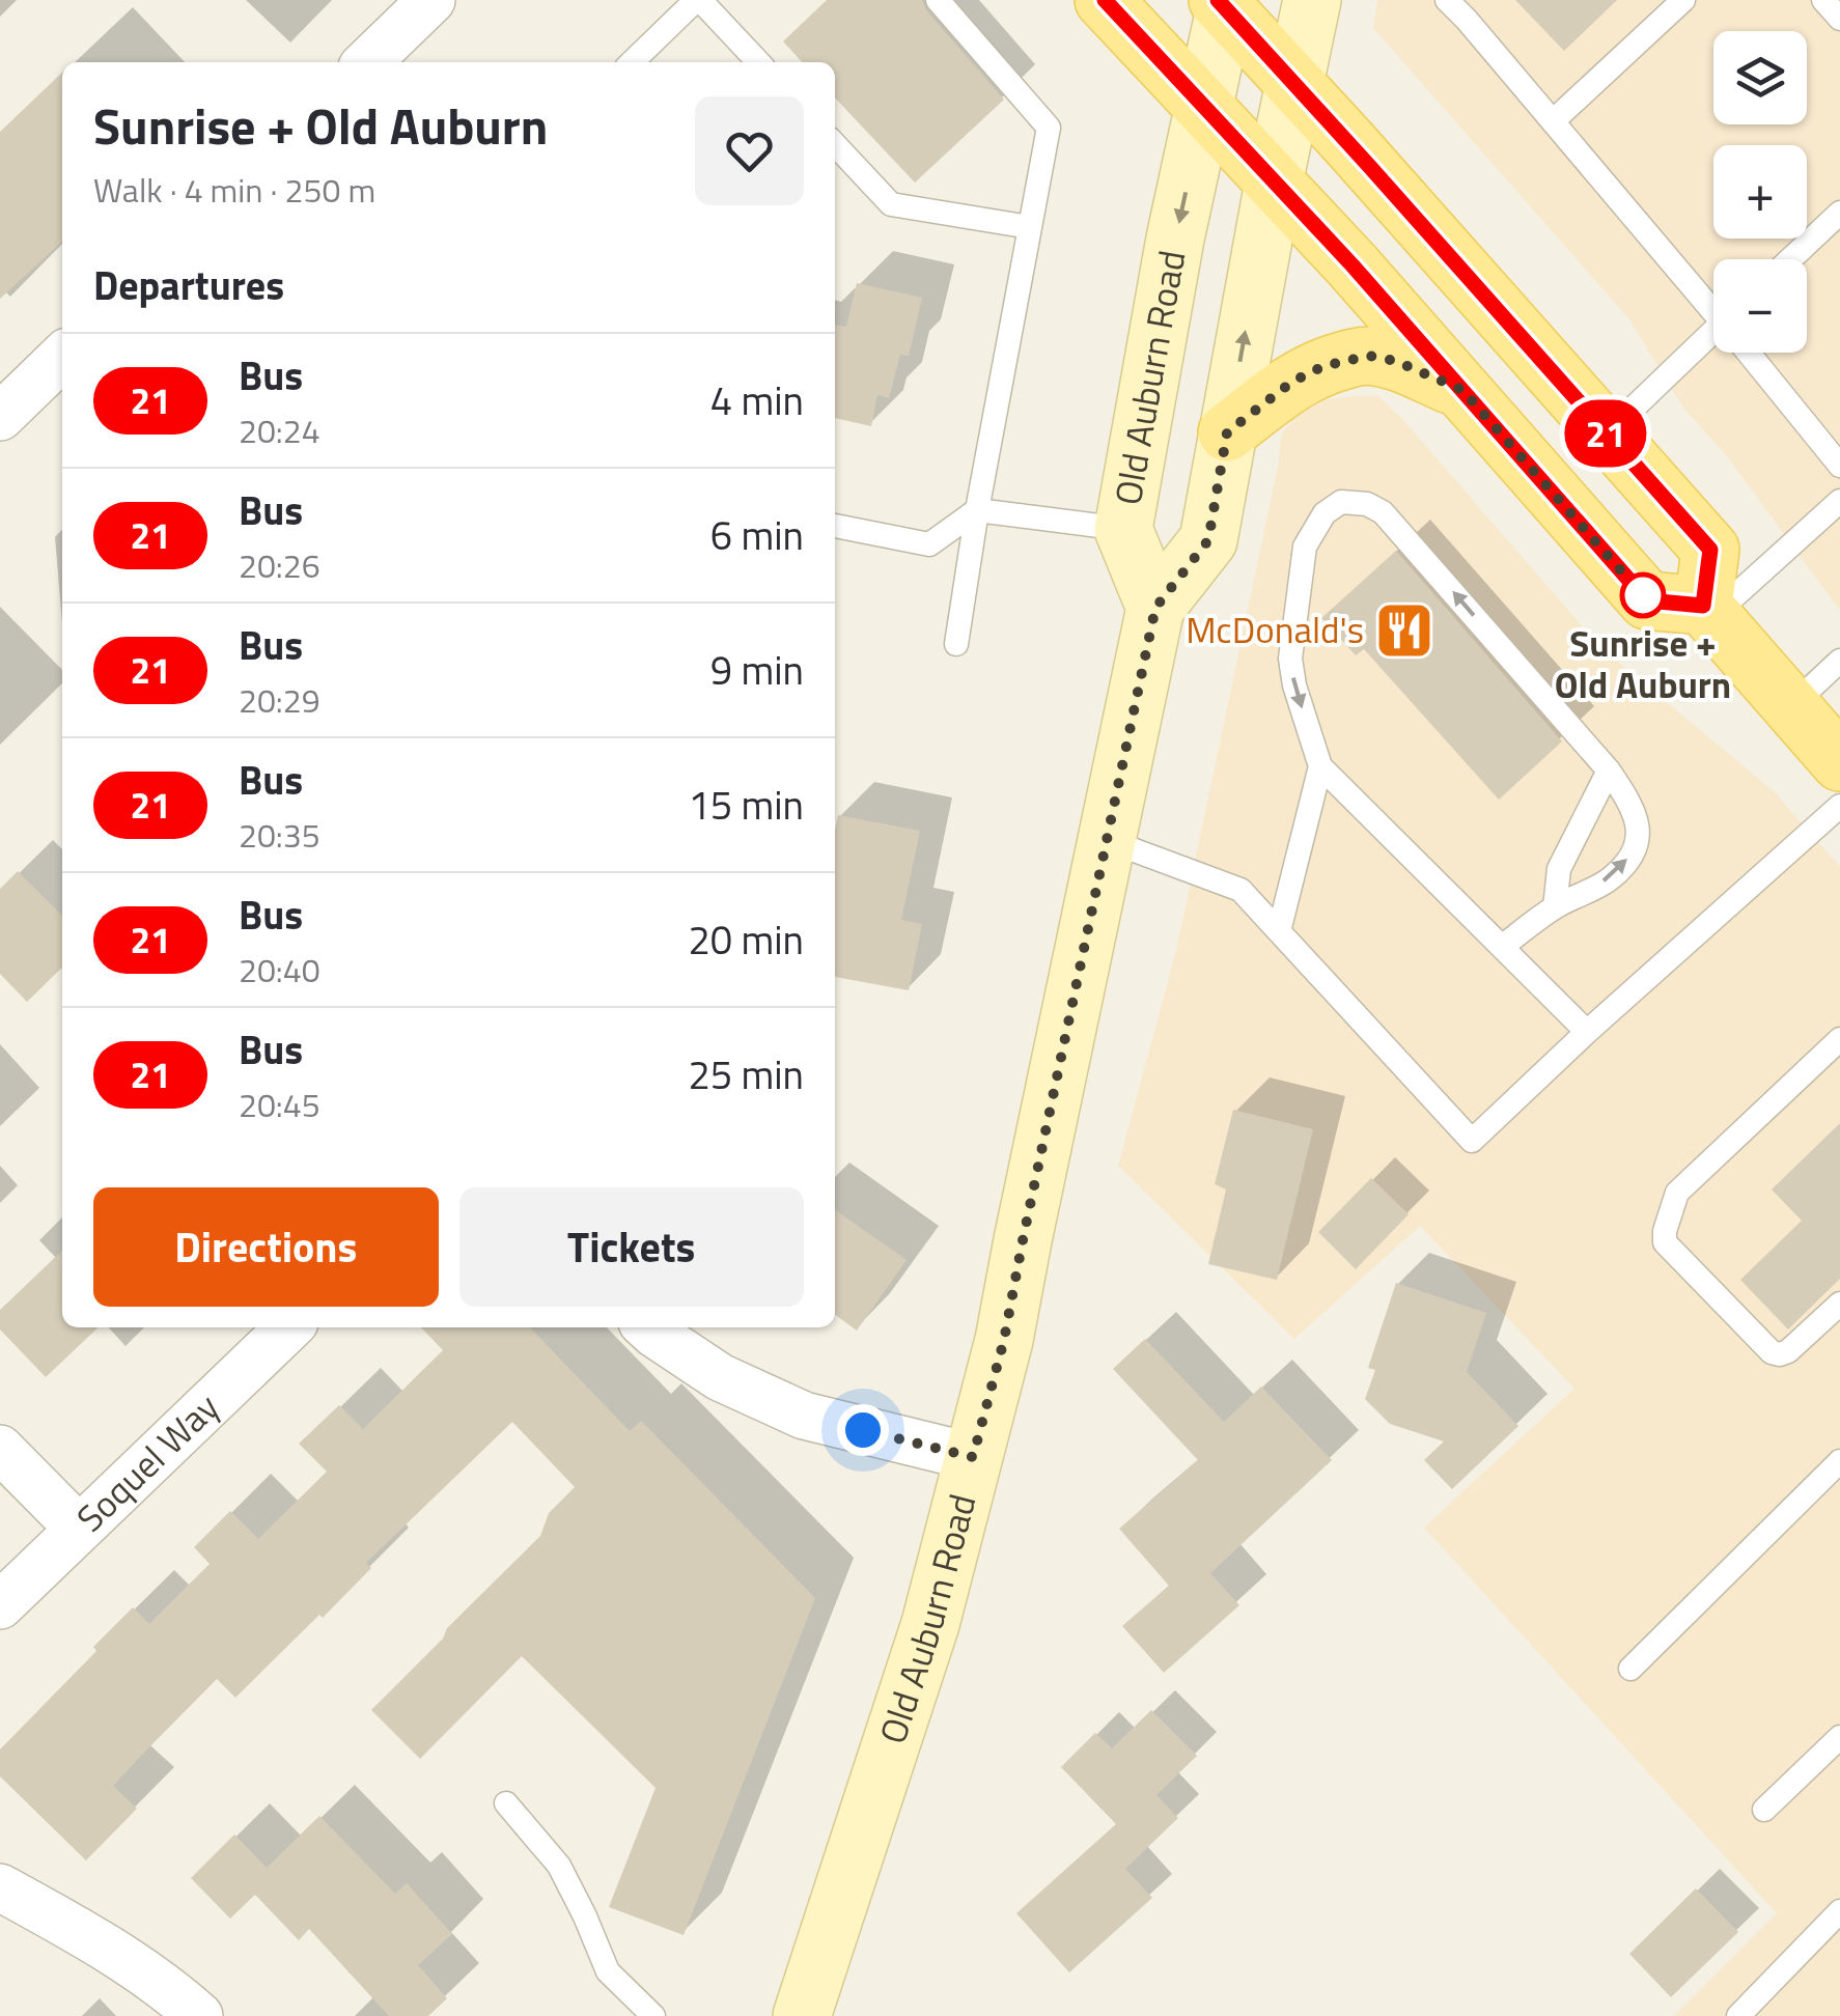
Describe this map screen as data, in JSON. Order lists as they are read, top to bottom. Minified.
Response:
{"streets":{"main road":["Old Auburn Road"],"street":["Soquel Way"]},"places":{"other":["Sunrise + Old Auburn"],"restaurant":["McDonald's"]},"lines":["bus line 21"],"page":{"on_map":"21","map_buttons":["+","−"],"heading":[["Sunrise + Old Auburn","Walk · 4 min · 250 m"],"Departures"],"list":[{"mark":"21","name":"Bus","note":"20:24","value":"4 min"},{"mark":"21","name":"Bus","note":"20:26","value":"6 min"},{"mark":"21","name":"Bus","note":"20:29","value":"9 min"},{"mark":"21","name":"Bus","note":"20:35","value":"15 min"},{"mark":"21","name":"Bus","note":"20:40","value":"20 min"},{"mark":"21","name":"Bus","note":"20:45","value":"25 min"}],"buttons":["Directions","Tickets"]}}
